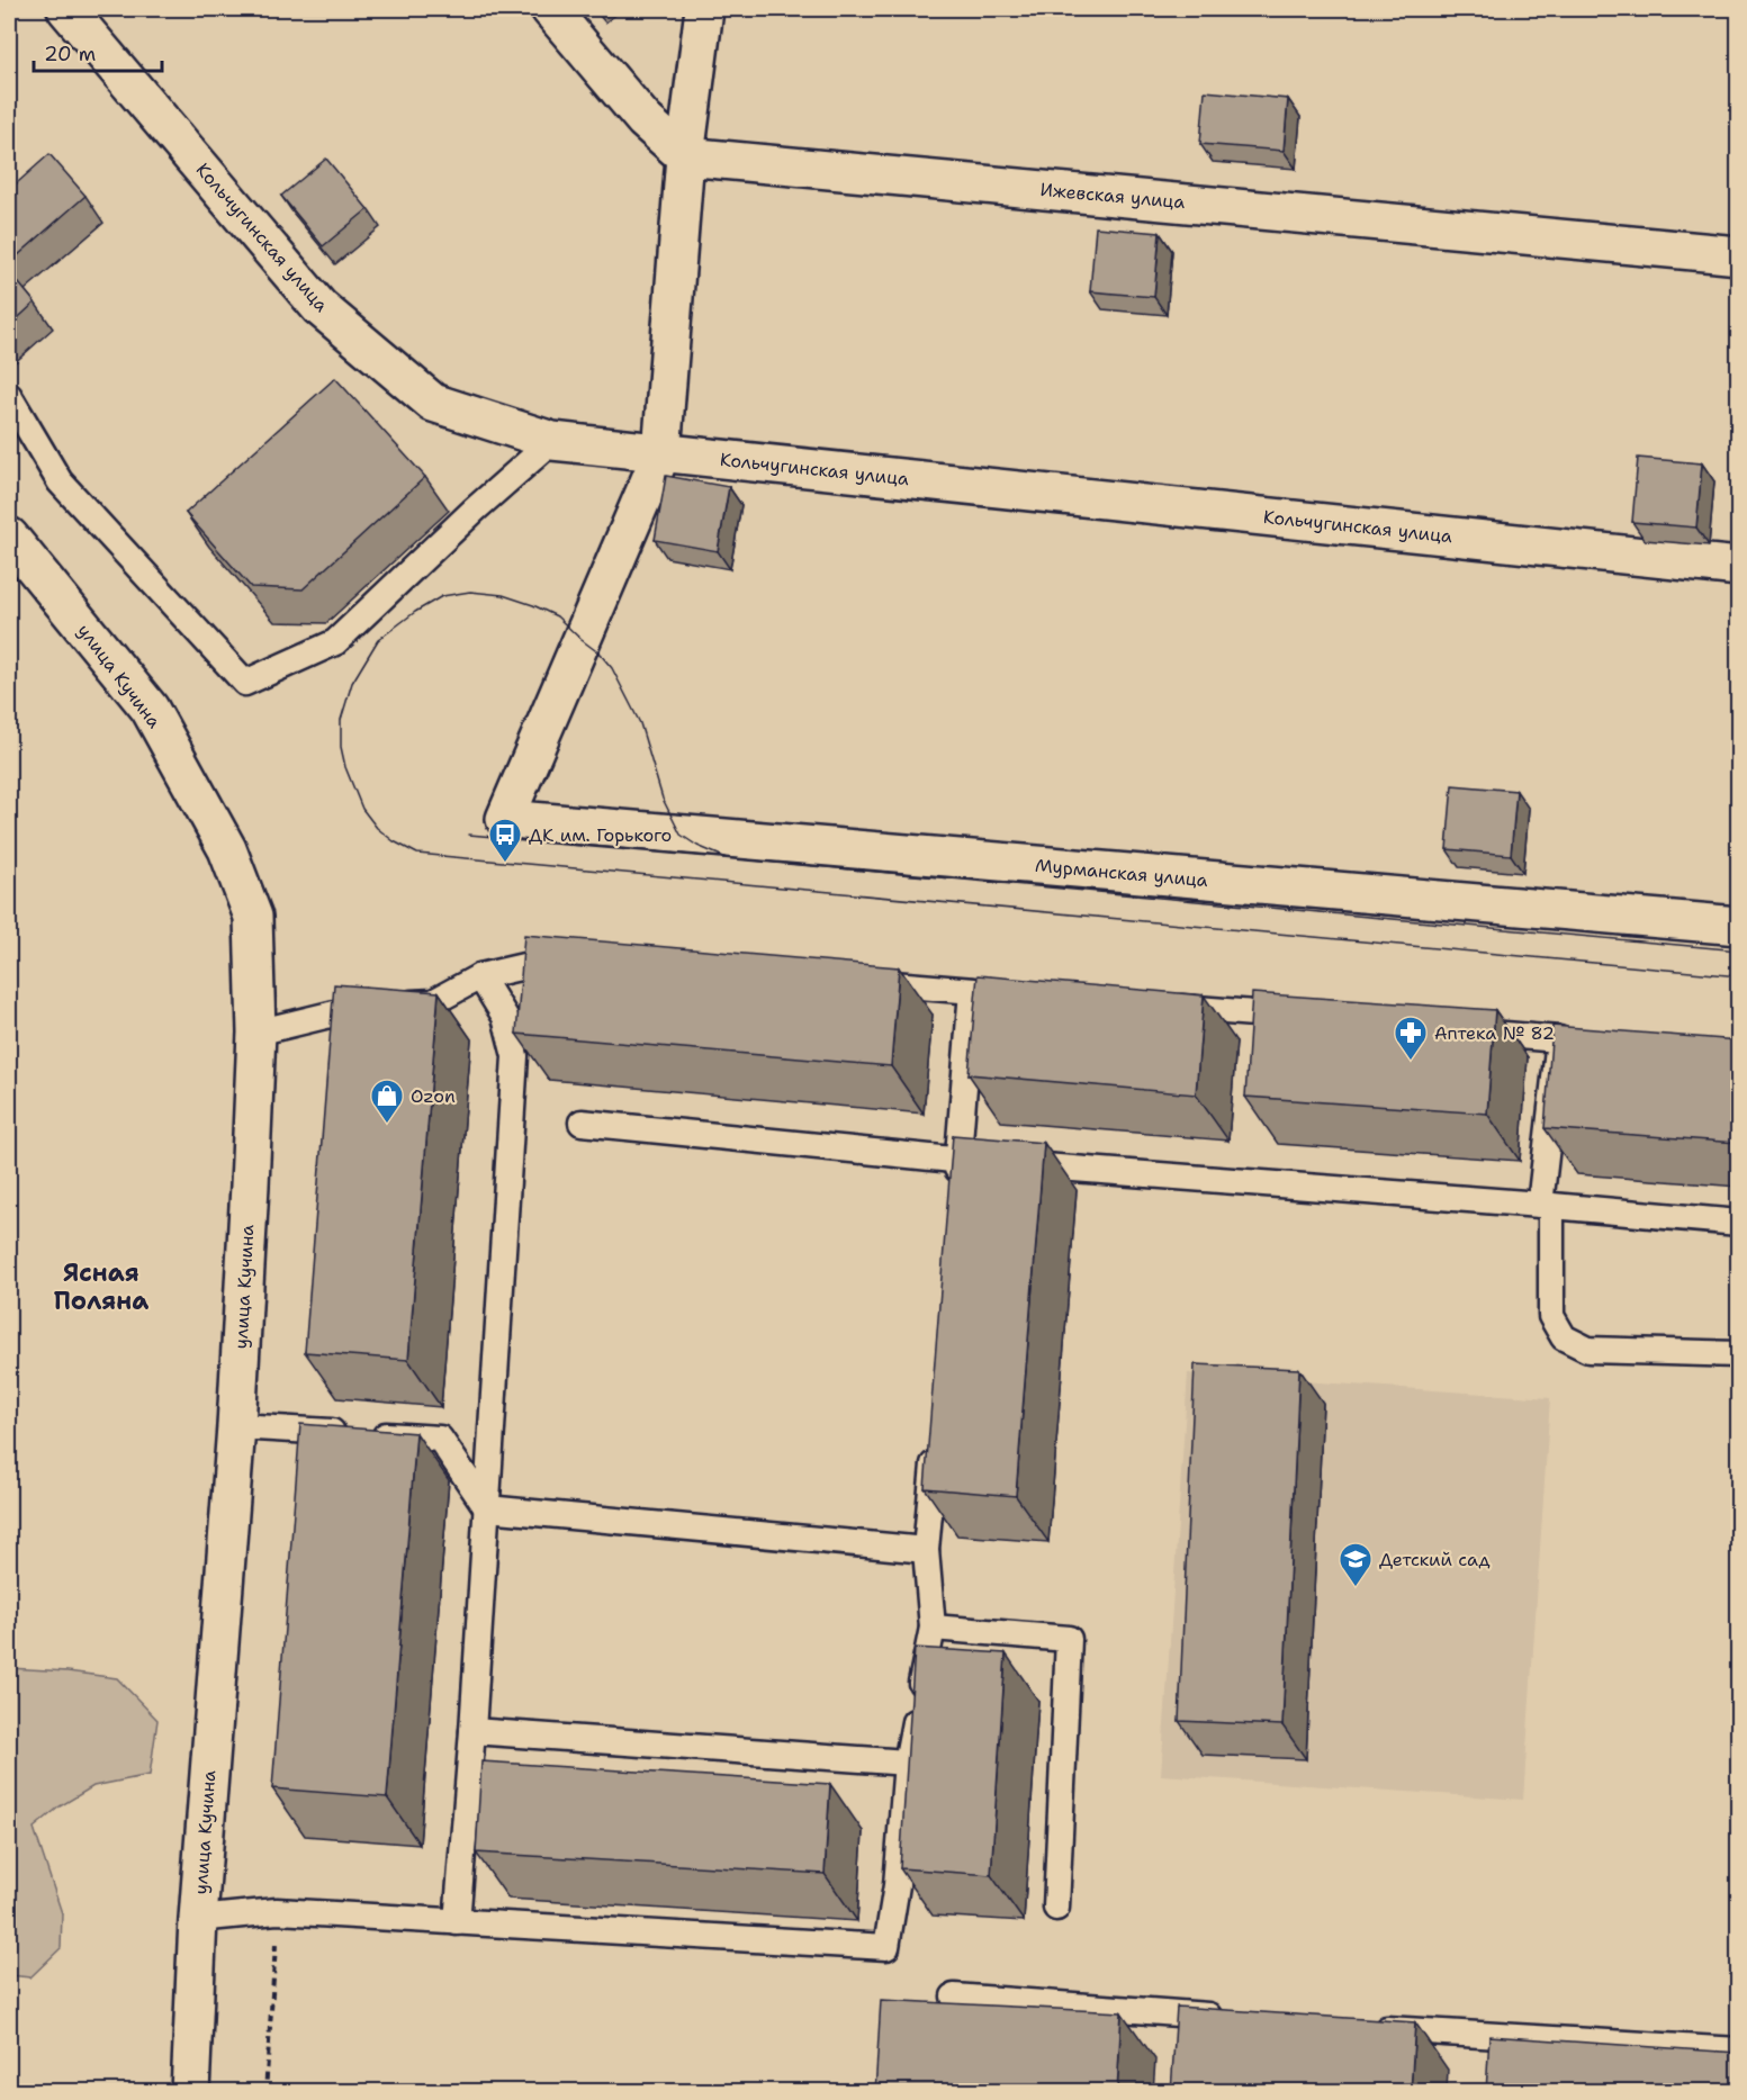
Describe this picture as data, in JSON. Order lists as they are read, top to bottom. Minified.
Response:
{"streets":{"street":["Ижевская улица","Кольчугинская улица","улица Кучина","Мурманская улица"]},"crossings":[["Кольчугинская улица","Мурманская улица"]],"districts":["Ясная Поляна"],"places":{"bus stop":["ДК им. Горького"],"pharmacy":["Аптека № 82"],"shop":["Ozon"],"school or university":["Детский сад"]},"scale_bar":"20 m"}
